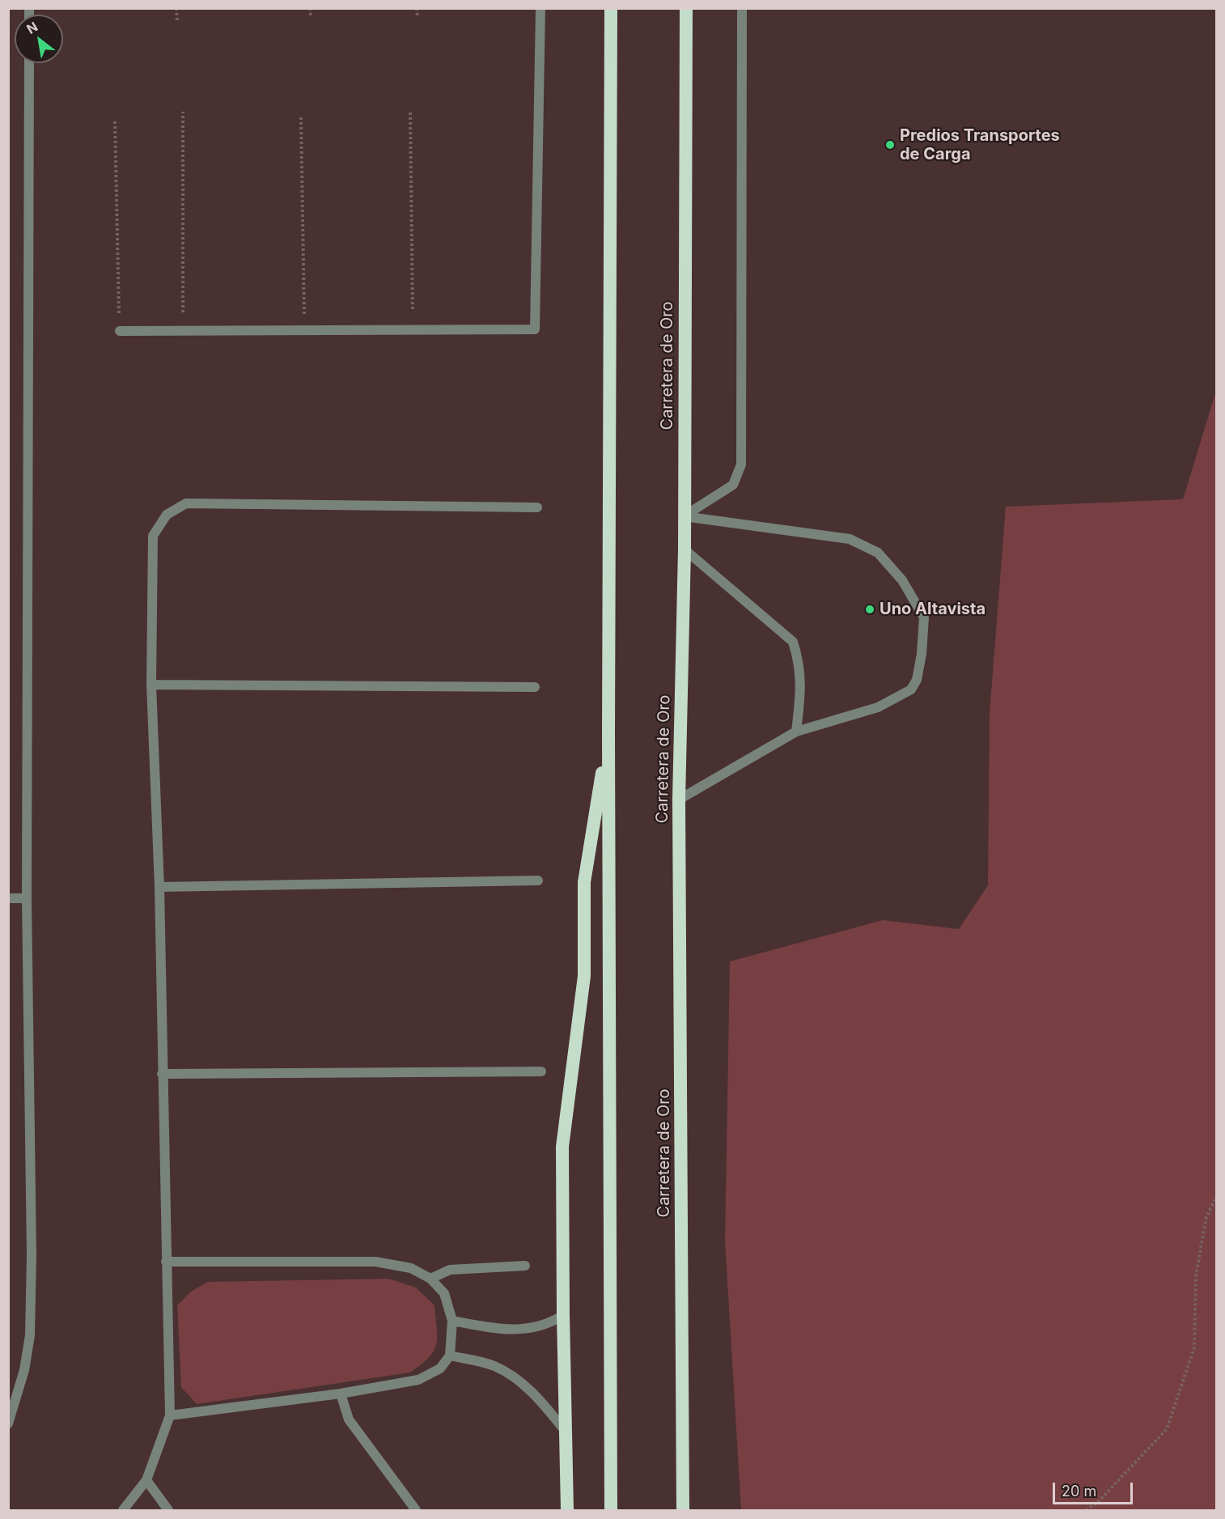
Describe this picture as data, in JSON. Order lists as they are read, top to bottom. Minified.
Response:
{"streets":{"highway":["Carretera de Oro"]},"places":["Predios Transportes de Carga","Uno Altavista"],"scale_bar":"20 m","north":"top left"}
